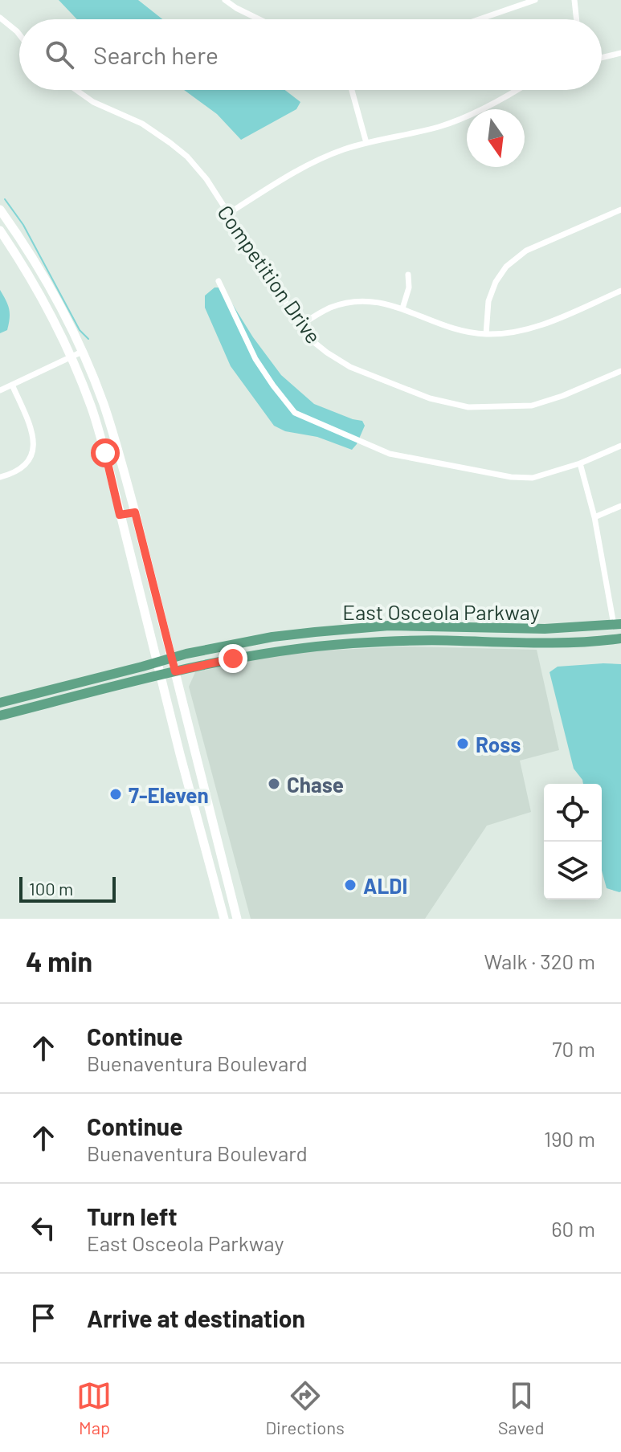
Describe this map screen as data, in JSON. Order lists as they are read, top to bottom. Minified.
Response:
{"streets":{"main road":["East Osceola Parkway"],"street":["Competition Drive"]},"places":["Ross","Chase","7-Eleven","ALDI"],"scale_bar":"100 m","north":"bottom","page":{"search":"Search here","scale":"100 m","heading":["4 min","Walk · 320 m"],"list":[["Continue","Buenaventura Boulevard","70 m"],["Continue","Buenaventura Boulevard","190 m"],["Turn left","East Osceola Parkway","60 m"],"Arrive at destination"],"nav":["Map","Directions","Saved"]}}
